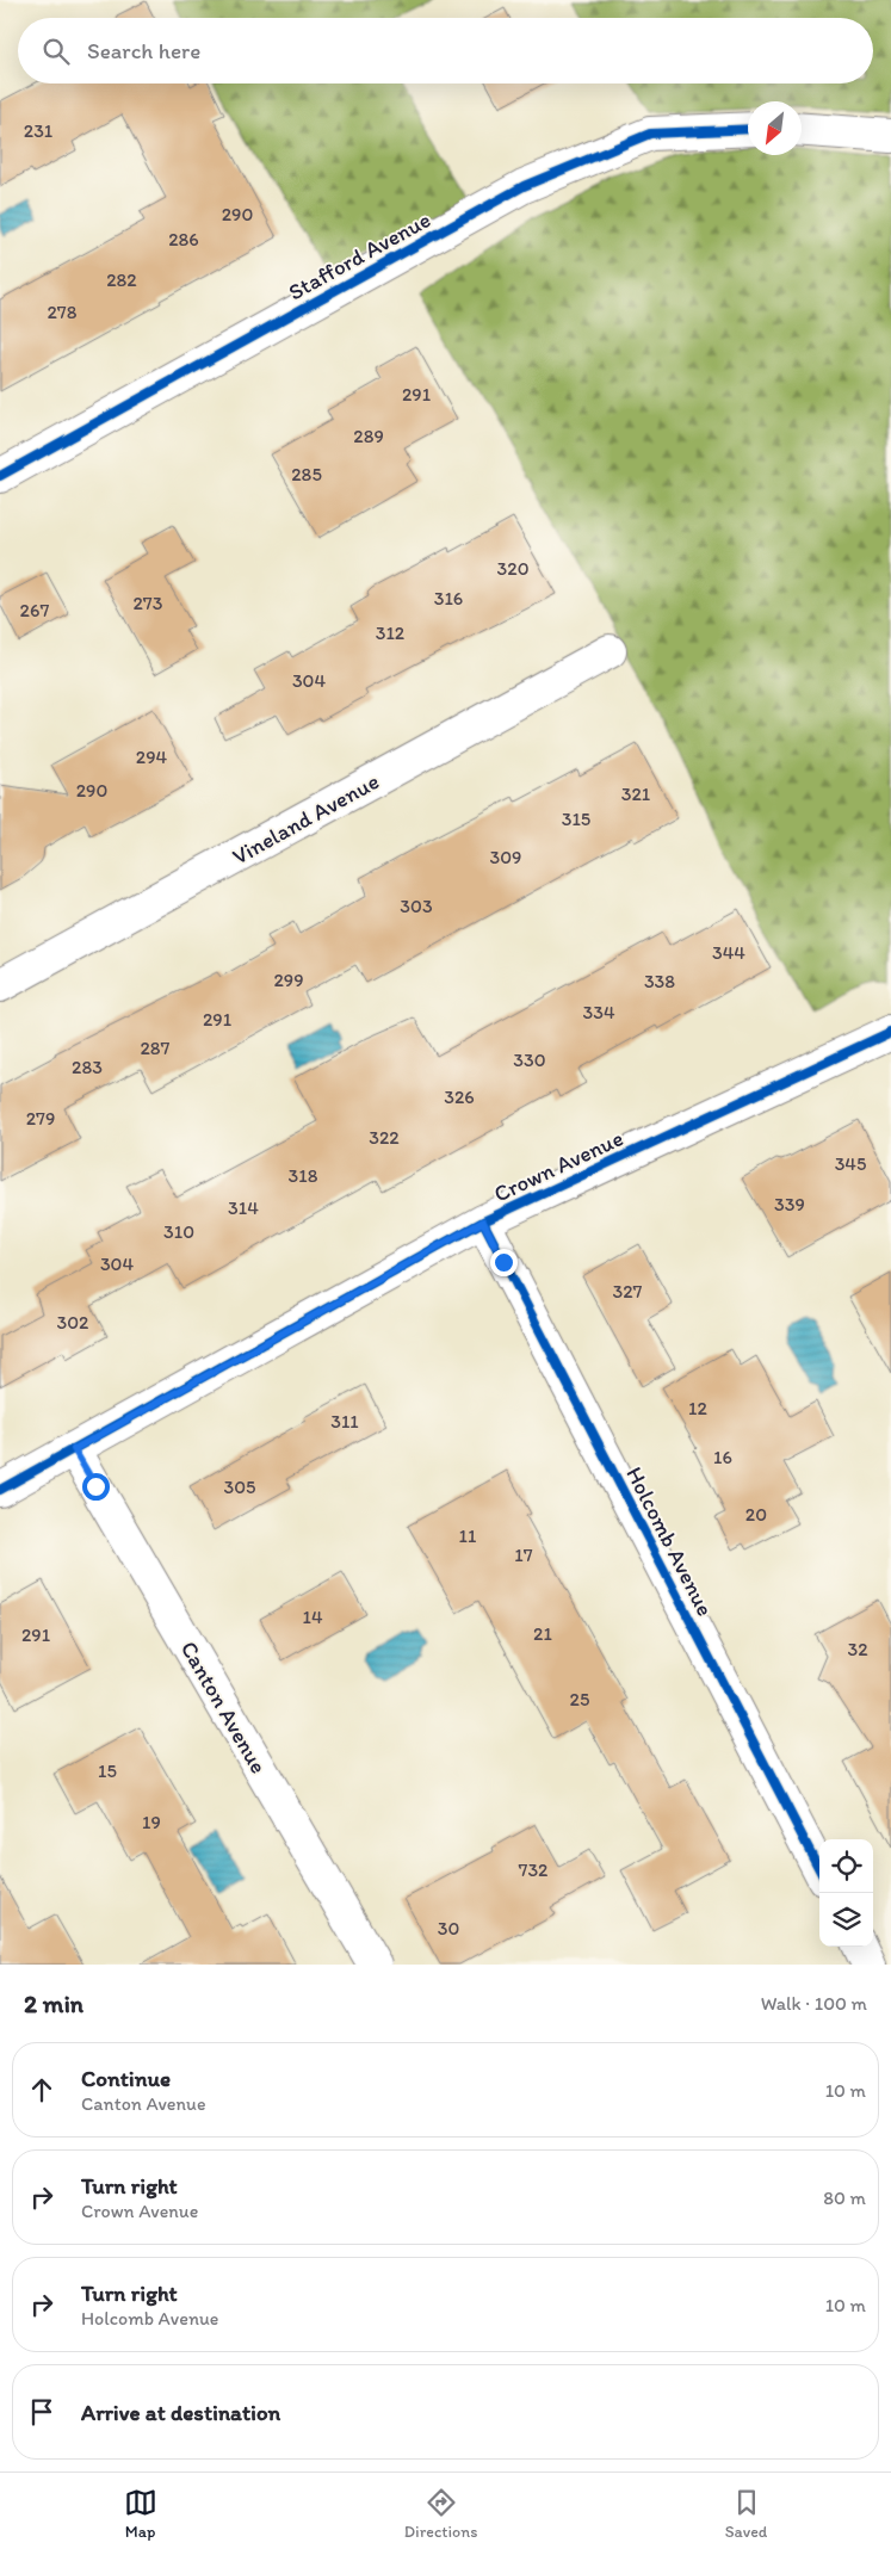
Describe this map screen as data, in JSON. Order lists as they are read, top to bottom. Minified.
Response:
{"streets":{"street":["Stafford Avenue","Vineland Avenue","Crown Avenue","Holcomb Avenue","Canton Avenue"]},"crossings":[["Crown Avenue","Holcomb Avenue"],["Crown Avenue","Canton Avenue"]],"house_numbers":["231","290","286","282","278","291","289","285","320","316","273","267","312","304","294","290","321","315","309","303","344","299","338","334","291","287","330","283","326","279","322","345","318","339","314","310","304","327","302","12","311","16","305","20","11","17","14","21","291","32","25","15","19","732","30"],"north":"bottom left","page":{"search":"Search here","heading":["2 min","Walk · 100 m"],"list":[["Continue","Canton Avenue","10 m"],["Turn right","Crown Avenue","80 m"],["Turn right","Holcomb Avenue","10 m"],"Arrive at destination"],"nav":["Map","Directions","Saved"]}}
